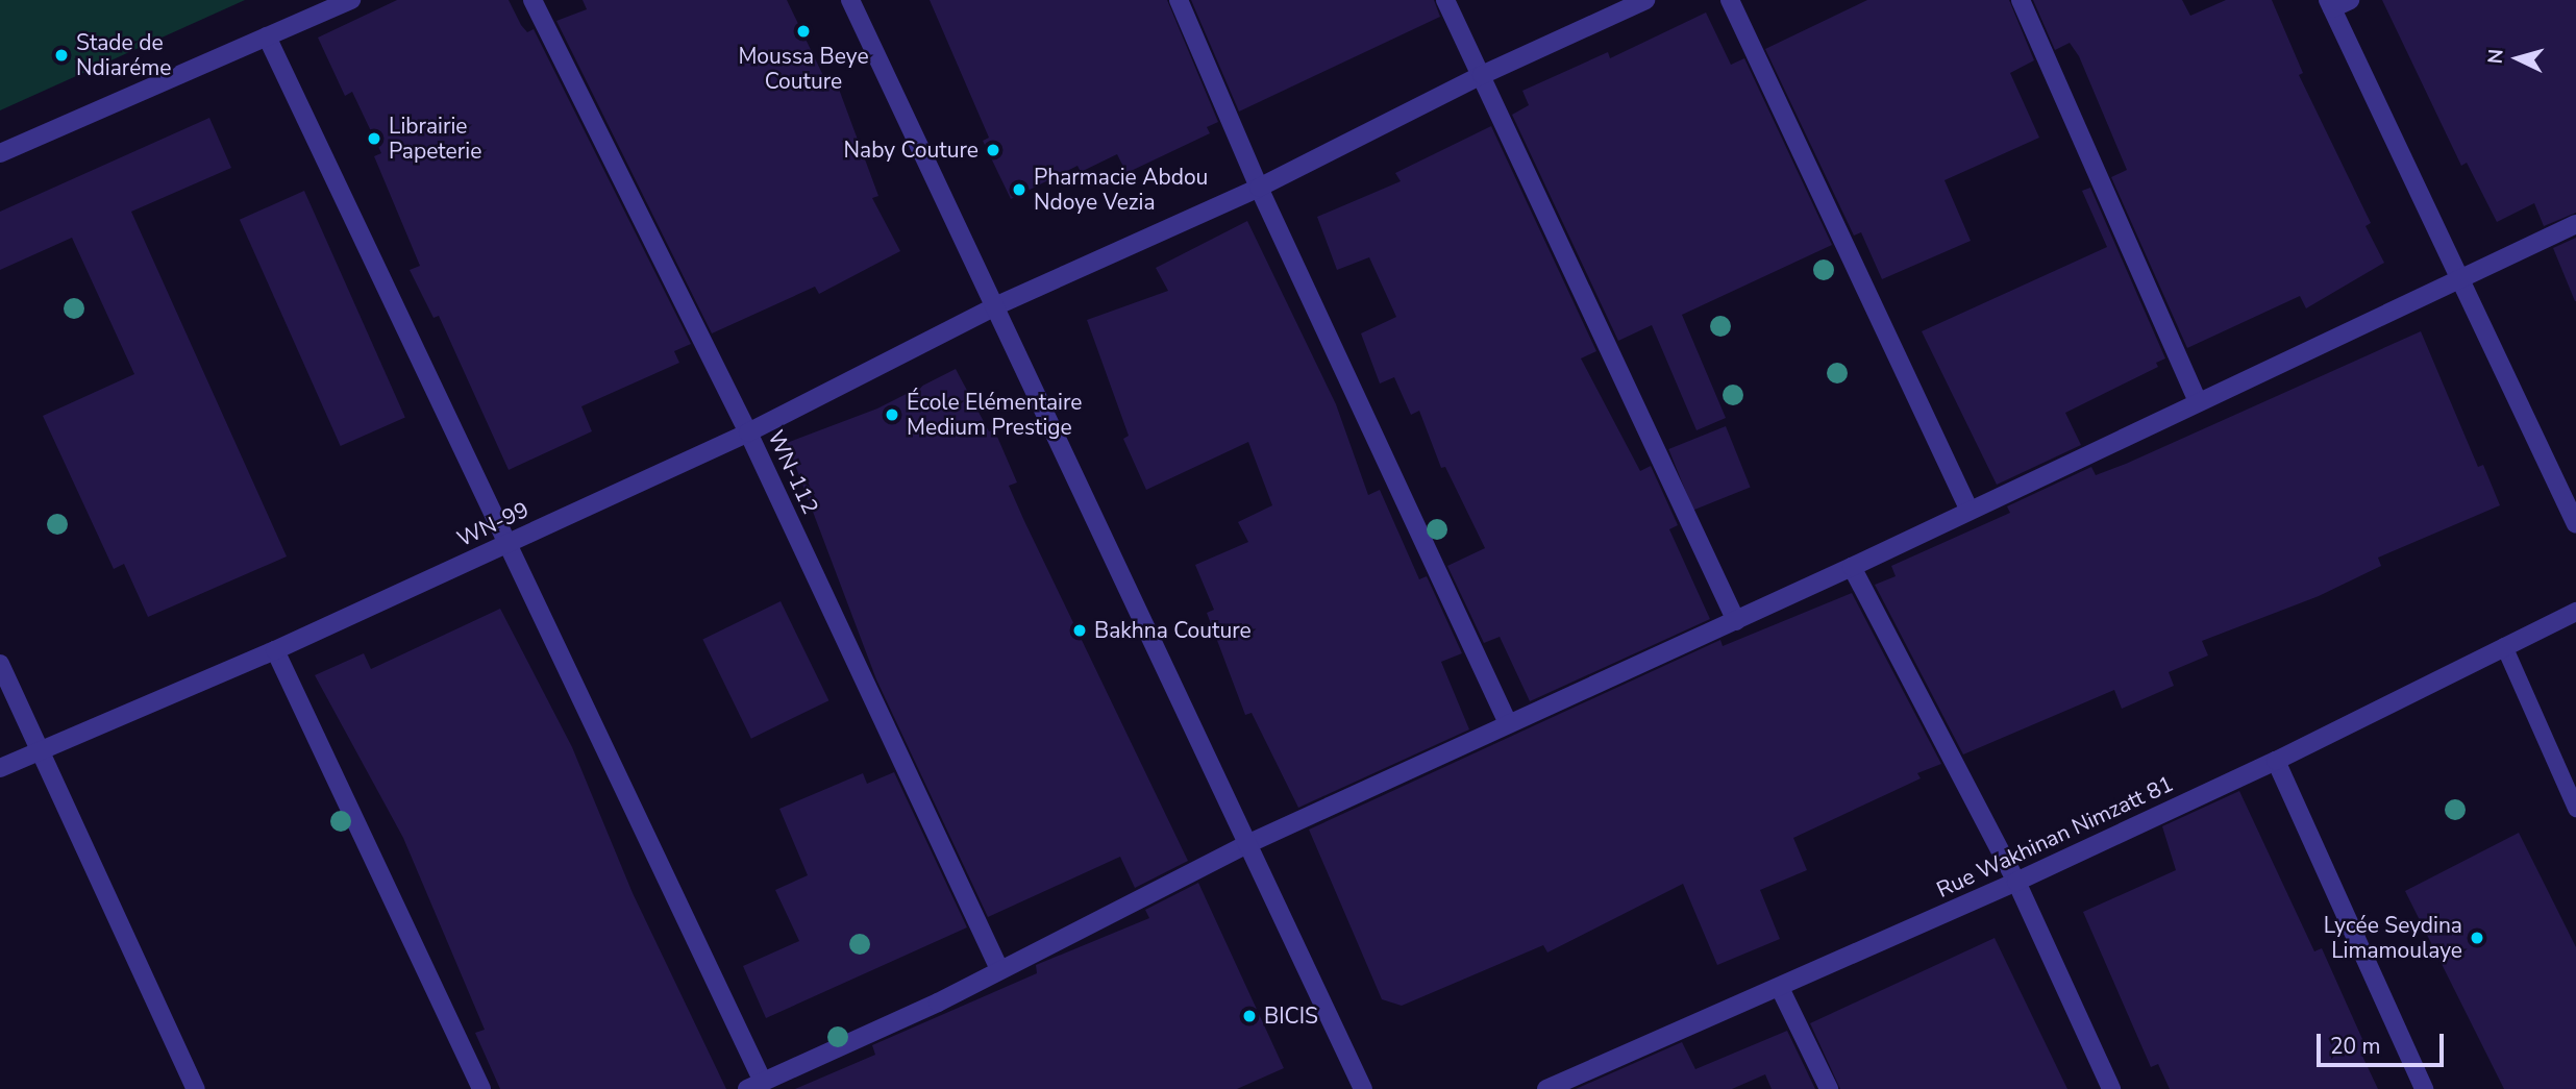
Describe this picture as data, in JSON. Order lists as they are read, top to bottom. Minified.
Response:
{"streets":{"street":["WN-112","WN-99","Rue Wakhinan Nimzatt 81"]},"crossings":[["WN-112","WN-99"]],"places":["Moussa Beye Couture","Stade de Ndiaréme","Librairie Papeterie","Naby Couture","Pharmacie Abdou Ndoye Vezia","École Elémentaire Medium Prestige","Bakhna Couture","Lycée Seydina Limamoulaye","BICIS"],"scale_bar":"20 m","north":"left"}
